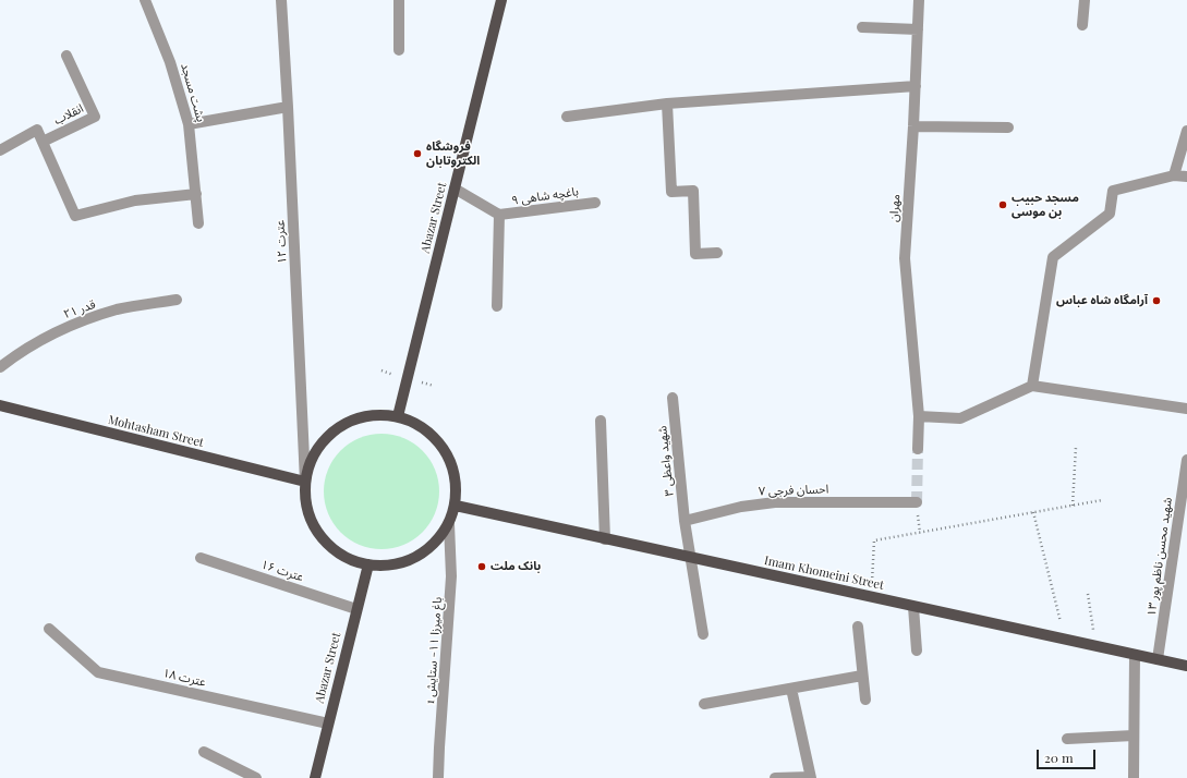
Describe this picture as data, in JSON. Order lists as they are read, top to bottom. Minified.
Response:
{"streets":{"main road":["Abazar Street","Mohtasham Street","Imam Khomeini Street"],"street":["پشت مسجد","انقلاب","باغچه شاهی ۹","مهران","عترت ۱۲","قدر ۲۱","شهید واعظی ۳","احسان فرجی ۷","شهید محسن ناظم پور ۱۳","عترت ۱۶","باغ میرزا ۱۱- ستایش 1","عترت ۱۸"]},"crossings":[["باغچه شاهی ۹","Abazar Street"],["Abazar Street","عترت ۱۲"],["Abazar Street","Mohtasham Street"],["Abazar Street","عترت ۱۶"],["Abazar Street","Imam Khomeini Street"],["Abazar Street","باغ میرزا ۱۱- ستایش 1"],["Abazar Street","عترت ۱۸"],["عترت ۱۲","Mohtasham Street"],["عترت ۱۲","Imam Khomeini Street"],["عترت ۱۲","باغ میرزا ۱۱- ستایش 1"],["Mohtasham Street","Imam Khomeini Street"],["Mohtasham Street","باغ میرزا ۱۱- ستایش 1"],["شهید واعظی ۳","احسان فرجی ۷"],["شهید محسن ناظم پور ۱۳","Imam Khomeini Street"],["Imam Khomeini Street","باغ میرزا ۱۱- ستایش 1"]],"places":["فروشگاه الکتروتابان","مسجد حبیب بن موسی","آرامگاه شاه عباس","بانک ملت"],"scale_bar":"20 m"}
